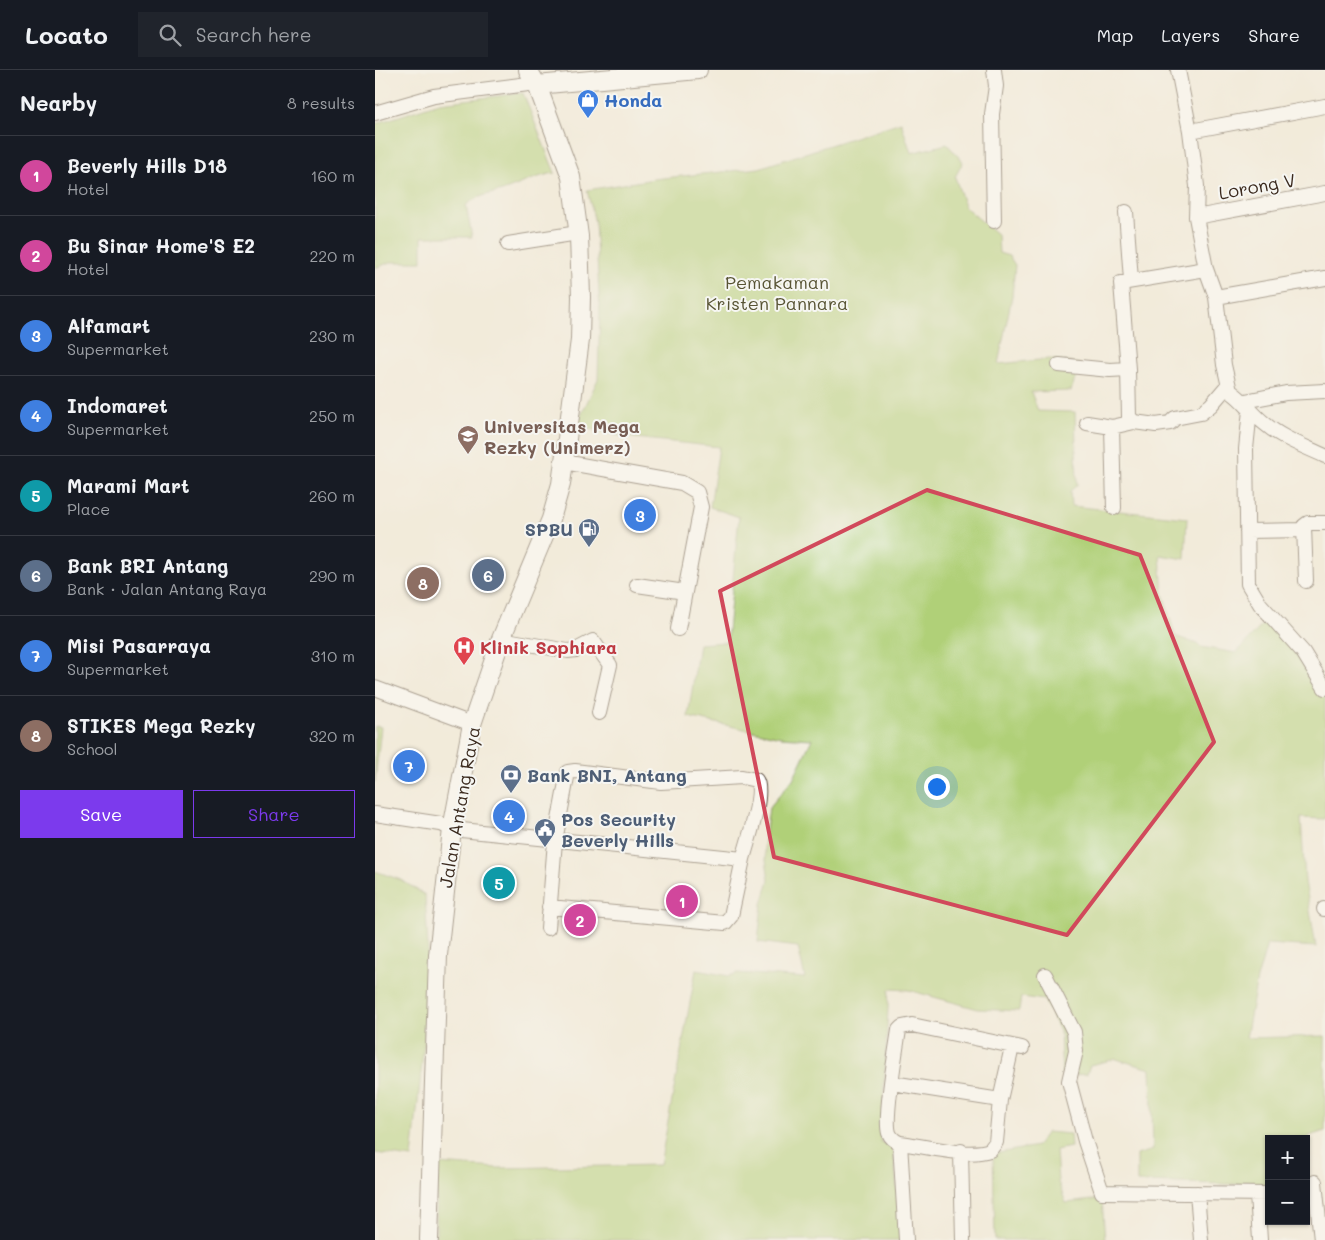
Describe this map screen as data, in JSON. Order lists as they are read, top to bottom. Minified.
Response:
{"streets":{"main road":["Jalan Antang Raya"],"street":["Lorong V"]},"parks":["Pemakaman Kristen Pannara"],"places":{"shop":["Honda"],"school or university":["Universitas Mega Rezky (Unimerz)"],"fuel station":["SPBU"],"hospital":["Klinik Sophiara"],"bank":["Bank BNI, Antang"],"public building":["Pos Security Beverly Hills"]},"page":{"header":"Locato","search":"Search here","nav":["Map","Layers","Share"],"heading":["Nearby","8 results"],"list":[{"mark":"1","name":"Beverly Hills D18","note":"Hotel","value":"160 m"},{"mark":"2","name":"Bu Sinar Home'S E2","note":"Hotel","value":"220 m"},{"mark":"3","name":"Alfamart","note":"Supermarket","value":"230 m"},{"mark":"4","name":"Indomaret","note":"Supermarket","value":"250 m"},{"mark":"5","name":"Marami Mart","note":"Place","value":"260 m"},{"mark":"6","name":"Bank BRI Antang","note":"Bank · Jalan Antang Raya","value":"290 m"},{"mark":"7","name":"Misi Pasarraya","note":"Supermarket","value":"310 m"},{"mark":"8","name":"STIKES Mega Rezky","note":"School","value":"320 m"}],"pins":["3","6","8","7","4","5","1","2"],"buttons":["Save","Share"],"map_buttons":["+","−"]}}
